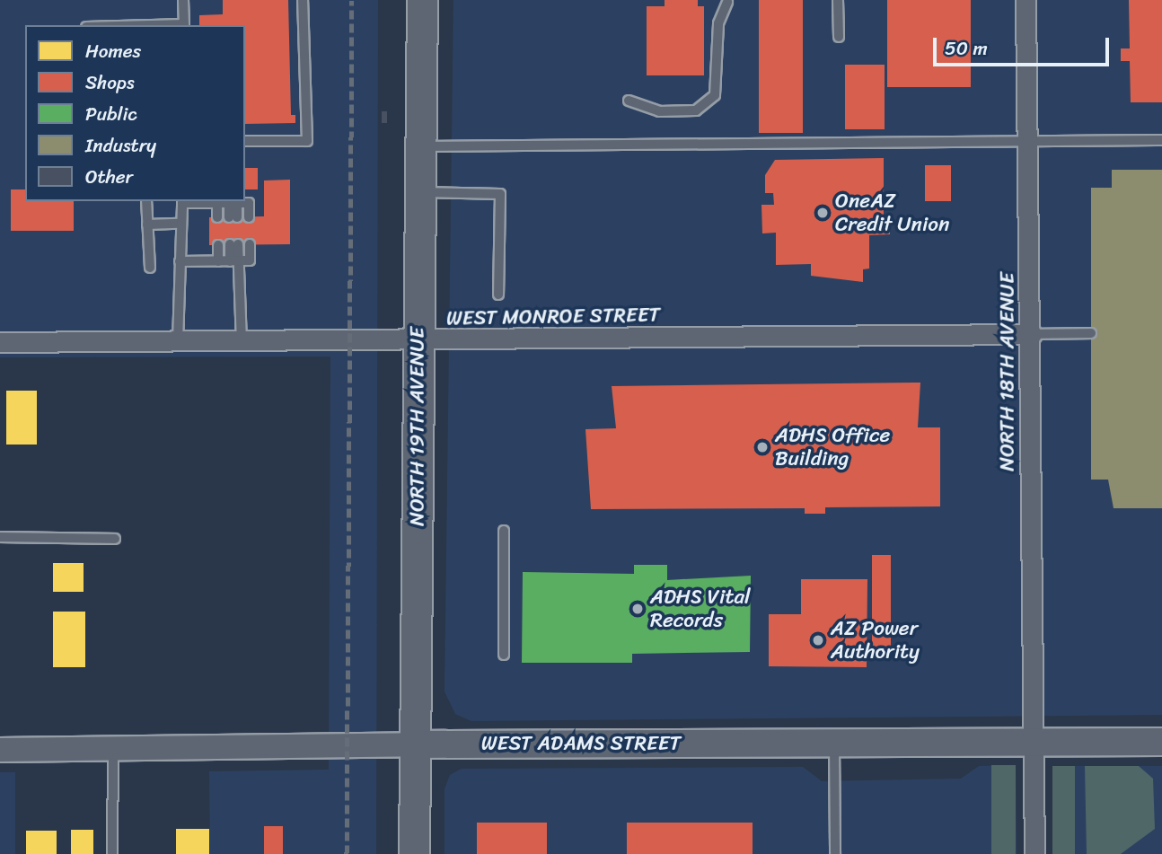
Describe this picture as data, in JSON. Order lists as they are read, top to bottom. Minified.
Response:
{"streets":{"main road":["NORTH 19TH AVENUE","WEST ADAMS STREET"],"street":["WEST MONROE STREET","NORTH 18TH AVENUE"]},"crossings":[["WEST MONROE STREET","NORTH 18TH AVENUE"],["WEST MONROE STREET","NORTH 19TH AVENUE"],["NORTH 18TH AVENUE","WEST ADAMS STREET"],["NORTH 19TH AVENUE","WEST ADAMS STREET"]],"places":["OneAZ Credit Union","ADHS Office Building","ADHS Vital Records","AZ Power Authority"],"legend":["Homes","Shops","Public","Industry","Other"],"scale_bar":"50 m"}
